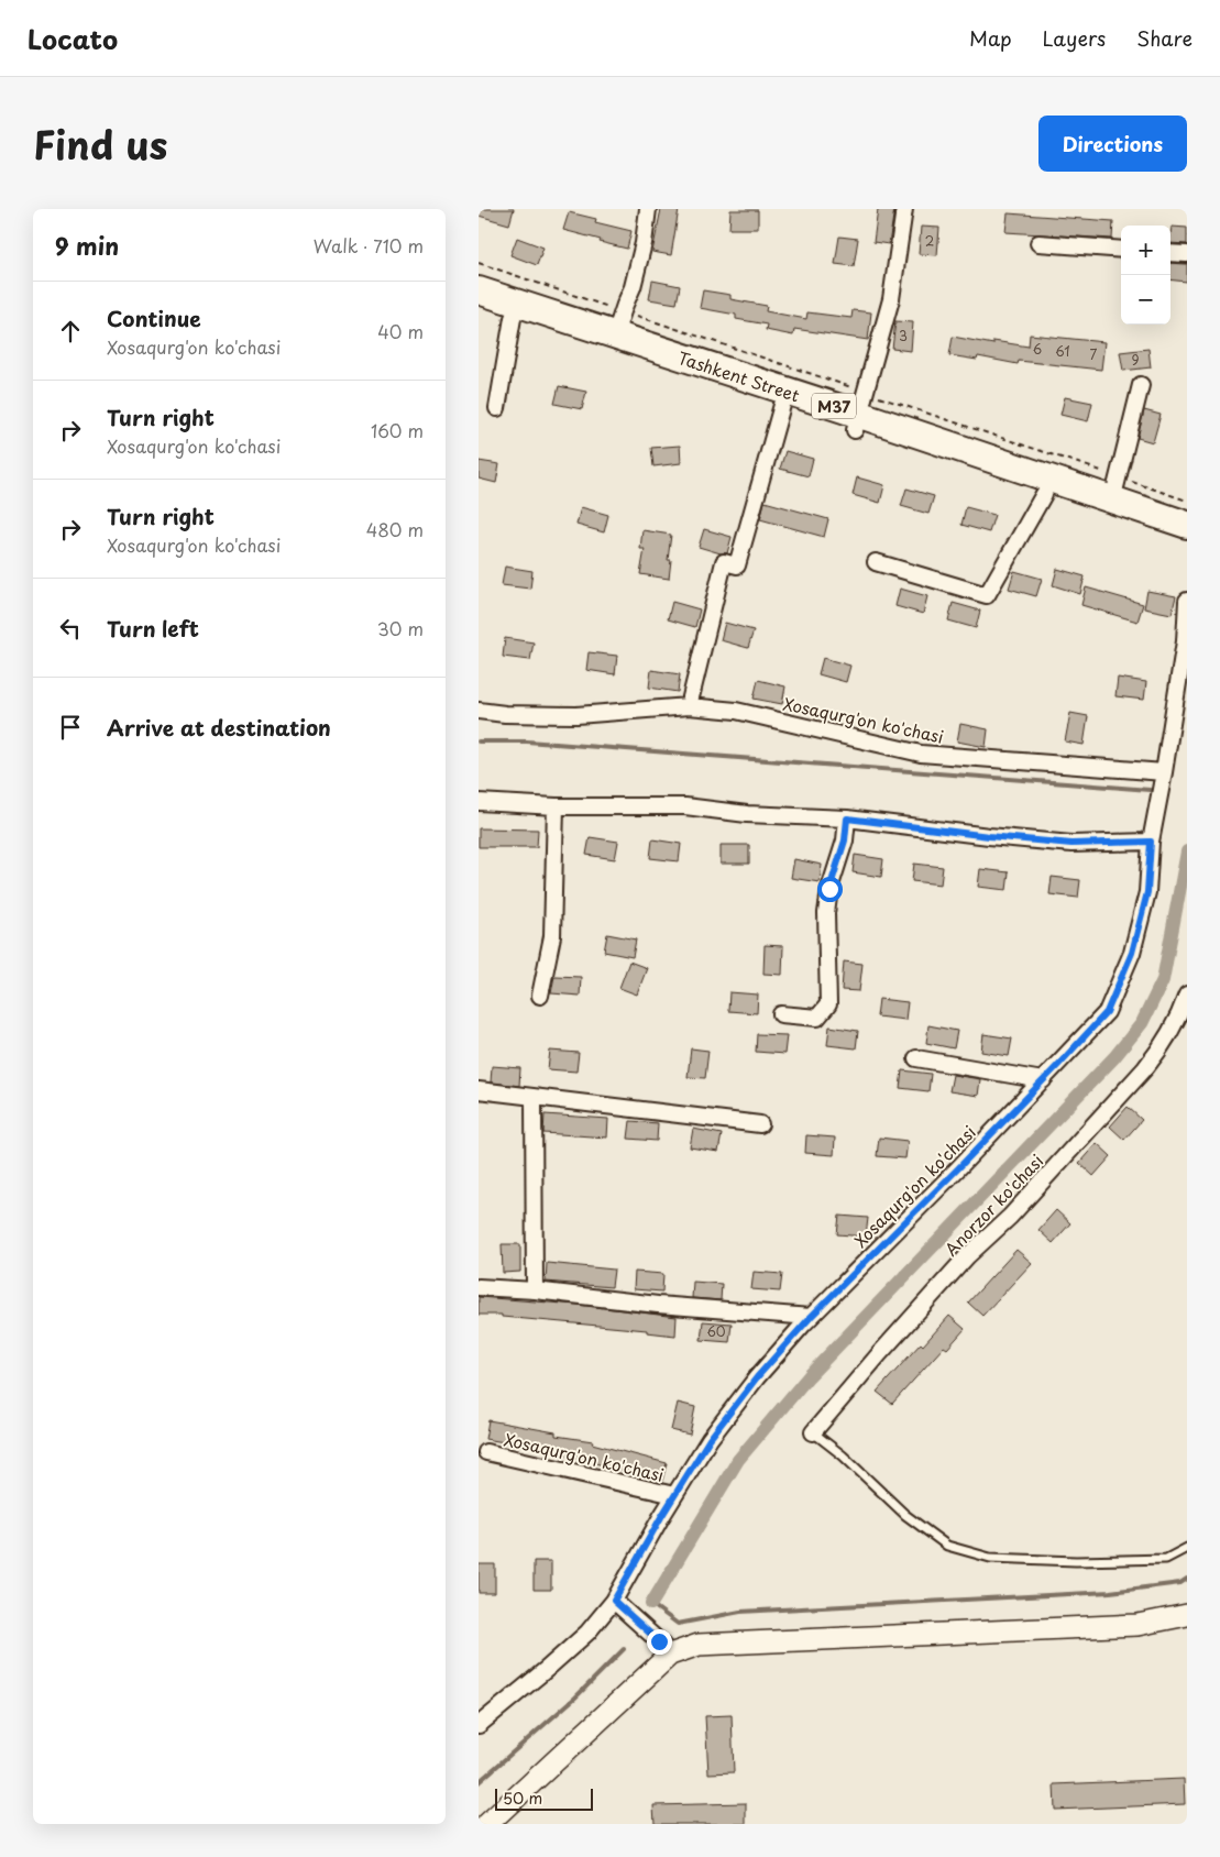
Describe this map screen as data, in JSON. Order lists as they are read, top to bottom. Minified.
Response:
{"streets":{"highway":["Tashkent Street","M37"],"street":["Xosaqurg'on ko'chasi","Anorzor ko'chasi"]},"house_numbers":["2","3","6","61","7","9","60"],"scale_bar":"50 m","page":{"header":"Locato","nav":["Map","Layers","Share"],"title":"Find us","buttons":"Directions","heading":["9 min","Walk · 710 m"],"map_buttons":["+","−"],"list":[["Continue","Xosaqurg'on ko'chasi","40 m"],["Turn right","Xosaqurg'on ko'chasi","160 m"],["Turn right","Xosaqurg'on ko'chasi","480 m"],["Turn left","30 m"],"Arrive at destination"],"scale":"50 m"}}
